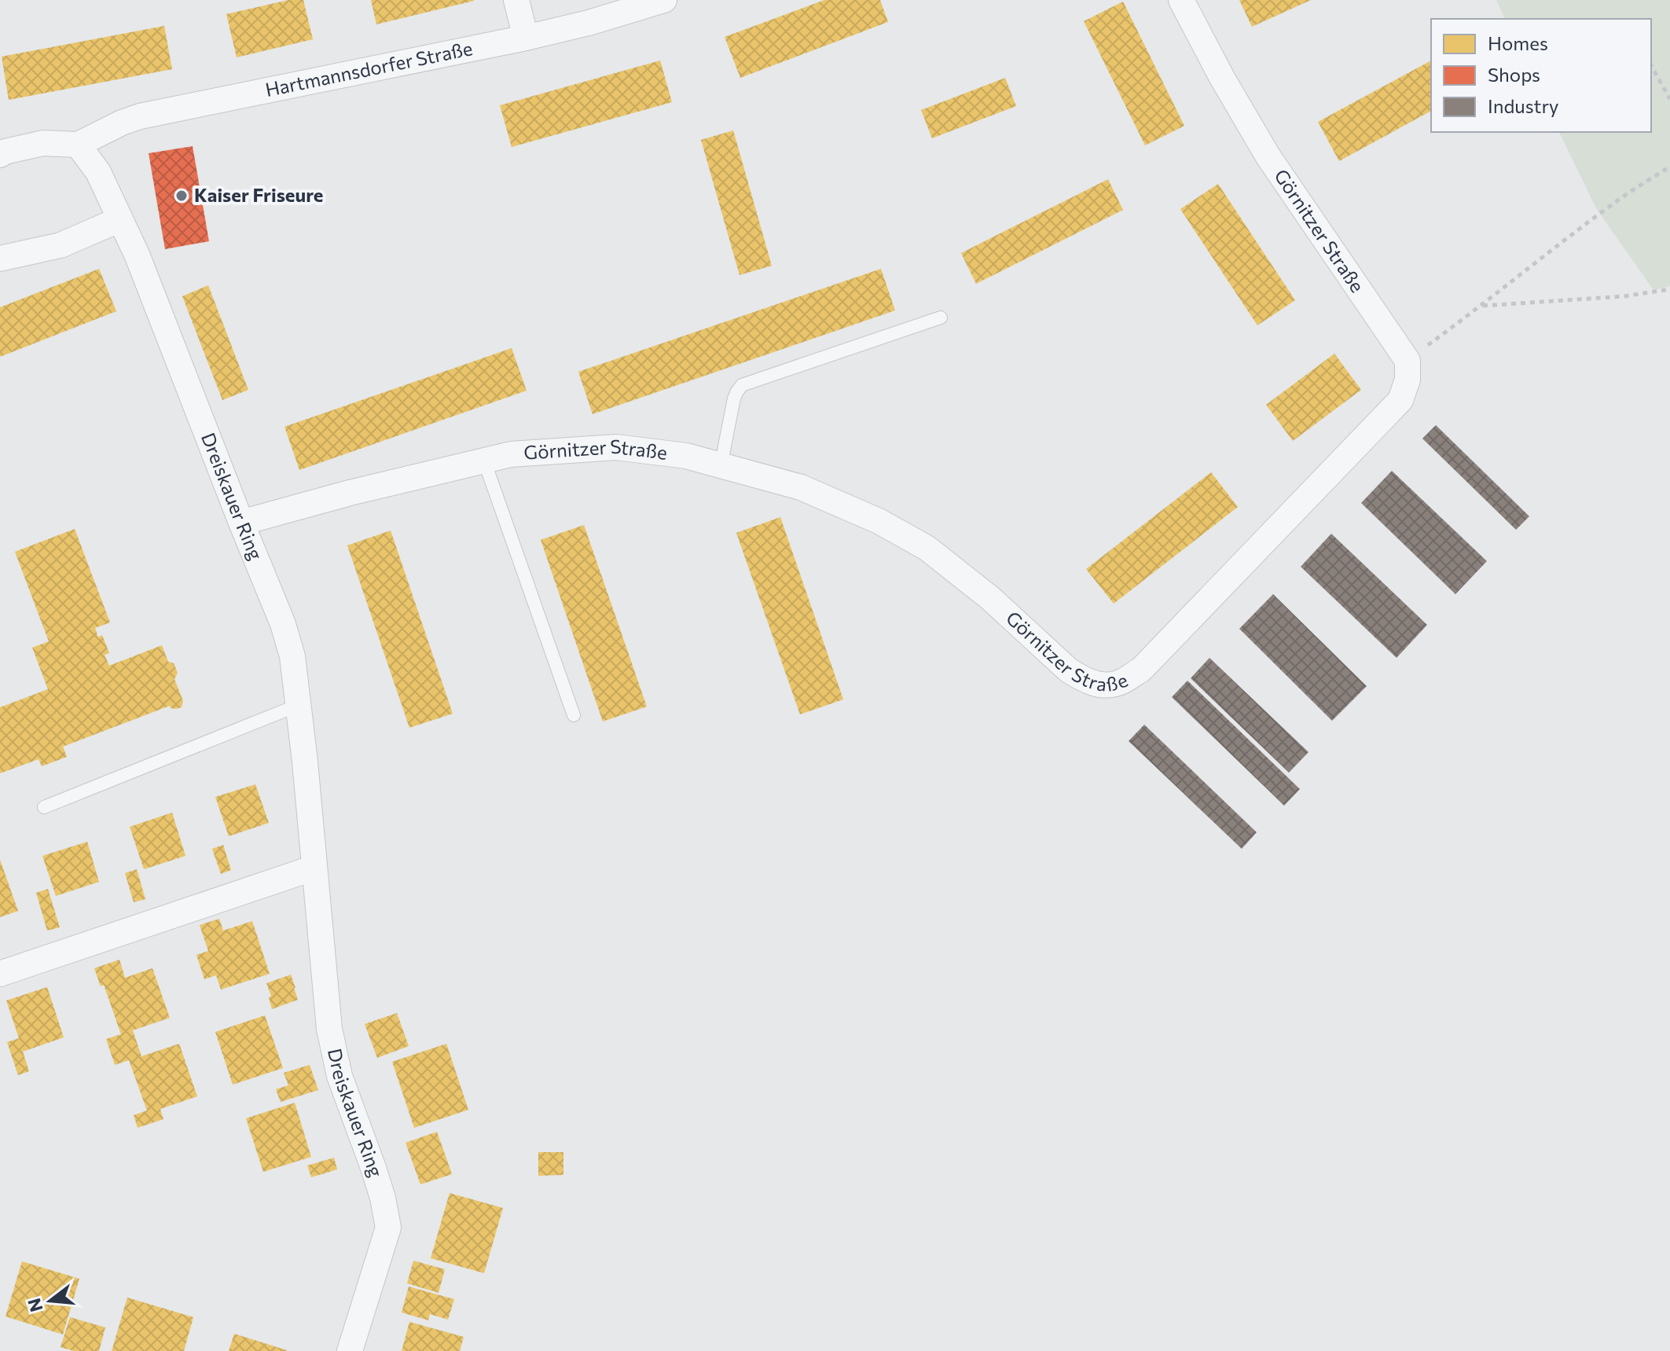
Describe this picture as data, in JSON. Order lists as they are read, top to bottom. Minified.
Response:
{"streets":{"street":["Hartmannsdorfer Straße","Görnitzer Straße","Dreiskauer Ring"]},"crossings":[["Hartmannsdorfer Straße","Dreiskauer Ring"],["Görnitzer Straße","Dreiskauer Ring"]],"places":["Kaiser Friseure"],"legend":["Homes","Shops","Industry"],"north":"left"}
